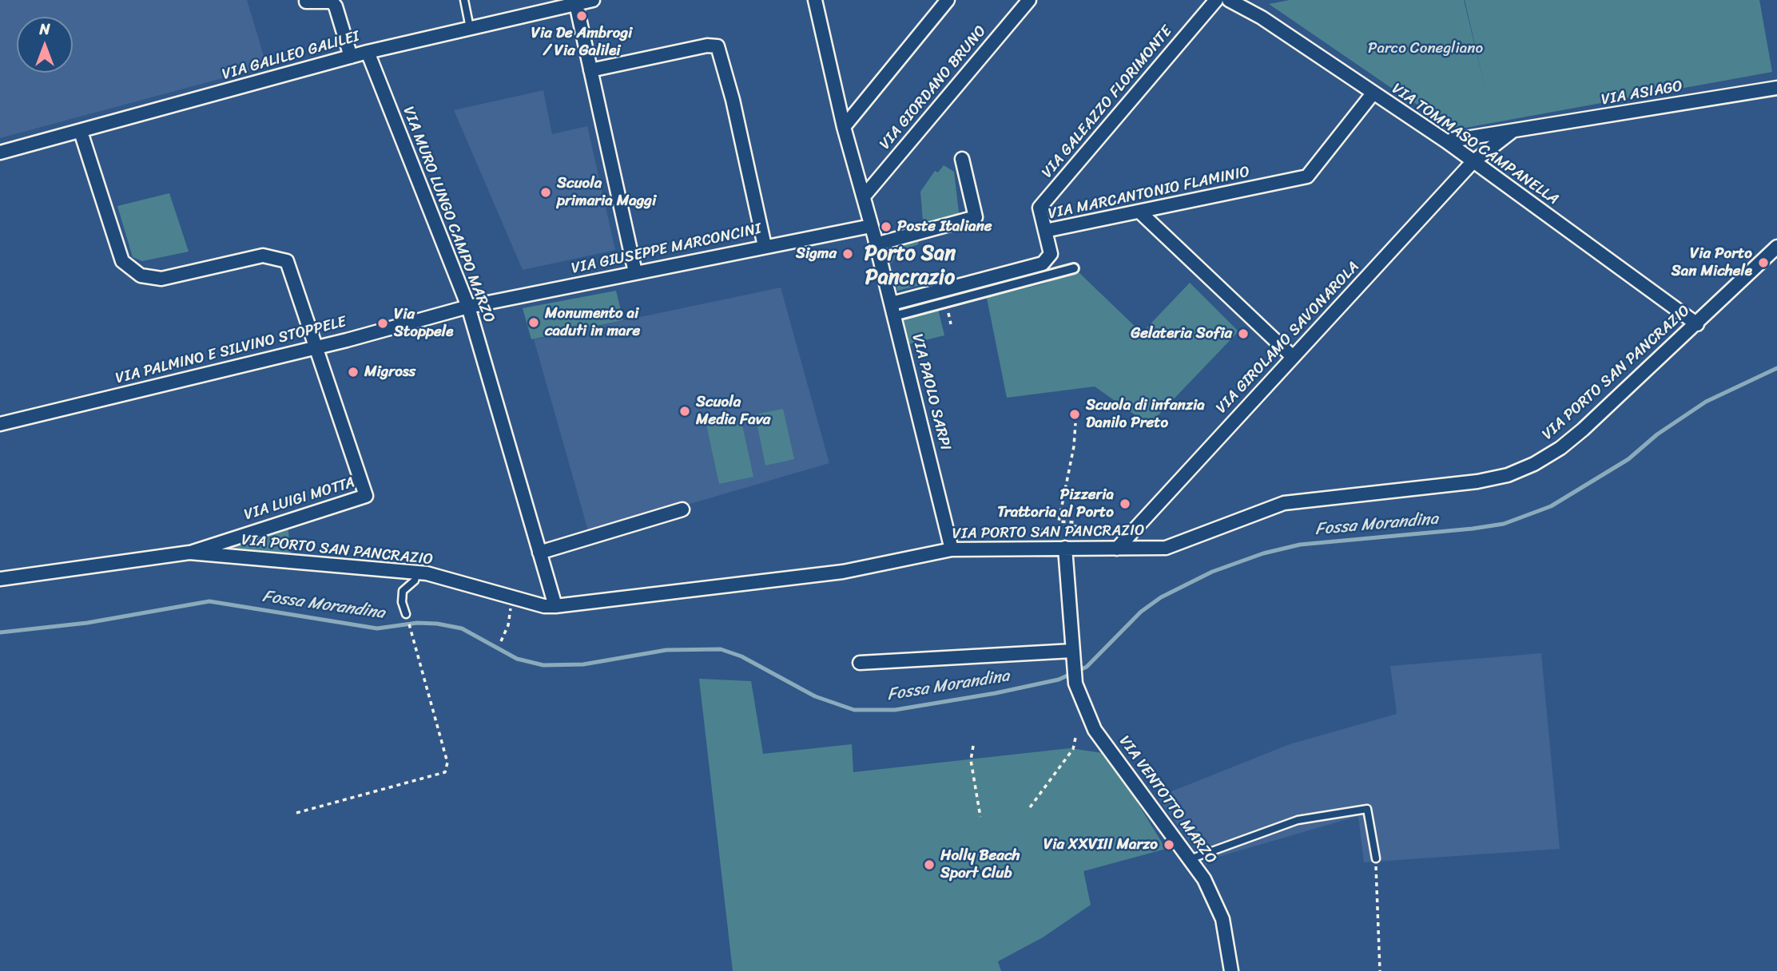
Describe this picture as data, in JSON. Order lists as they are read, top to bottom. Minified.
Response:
{"streets":{"street":["VIA GALILEO GALILEI","VIA GIORDANO BRUNO","VIA ASIAGO","VIA GALEAZZO FLORIMONTE","VIA TOMMASO CAMPANELLA","VIA MARCANTONIO FLAMINIO","VIA MURO LUNGO CAMPO MARZO","VIA GIUSEPPE MARCONCINI","VIA GIROLAMO SAVONAROLA","VIA PALMINO E SILVINO STOPPELE","VIA PORTO SAN PANCRAZIO","VIA PAOLO SARPI","VIA LUIGI MOTTA","VIA VENTOTTO MARZO"]},"crossings":[["VIA GALILEO GALILEI","VIA MURO LUNGO CAMPO MARZO"],["VIA GIORDANO BRUNO","VIA PAOLO SARPI"],["VIA ASIAGO","VIA TOMMASO CAMPANELLA"],["VIA ASIAGO","VIA GIROLAMO SAVONAROLA"],["VIA GALEAZZO FLORIMONTE","VIA MARCANTONIO FLAMINIO"],["VIA TOMMASO CAMPANELLA","VIA MARCANTONIO FLAMINIO"],["VIA TOMMASO CAMPANELLA","VIA GIROLAMO SAVONAROLA"],["VIA TOMMASO CAMPANELLA","VIA PORTO SAN PANCRAZIO"],["VIA MARCANTONIO FLAMINIO","VIA PAOLO SARPI"],["VIA MURO LUNGO CAMPO MARZO","VIA GIUSEPPE MARCONCINI"],["VIA MURO LUNGO CAMPO MARZO","VIA PALMINO E SILVINO STOPPELE"],["VIA MURO LUNGO CAMPO MARZO","VIA PORTO SAN PANCRAZIO"],["VIA GIUSEPPE MARCONCINI","VIA PALMINO E SILVINO STOPPELE"],["VIA GIUSEPPE MARCONCINI","VIA PAOLO SARPI"],["VIA GIROLAMO SAVONAROLA","VIA PORTO SAN PANCRAZIO"],["VIA PALMINO E SILVINO STOPPELE","VIA LUIGI MOTTA"],["VIA PORTO SAN PANCRAZIO","VIA PAOLO SARPI"],["VIA PORTO SAN PANCRAZIO","VIA LUIGI MOTTA"],["VIA PORTO SAN PANCRAZIO","VIA VENTOTTO MARZO"]],"districts":["Porto San Pancrazio"],"water":["Fossa Morandina"],"parks":["Parco Conegliano"],"places":["Via De Ambrogi / Via Galilei","Scuola primaria Maggi","Poste Italiane","Sigma","Via Porto San Michele","Monumento ai caduti in mare","Via Stoppele","Gelateria Sofia","Migross","Scuola Media Fava","Scuola di infanzia Danilo Preto","Pizzeria Trattoria al Porto","Via XXVIII Marzo","Holly Beach Sport Club"],"north":"top"}
